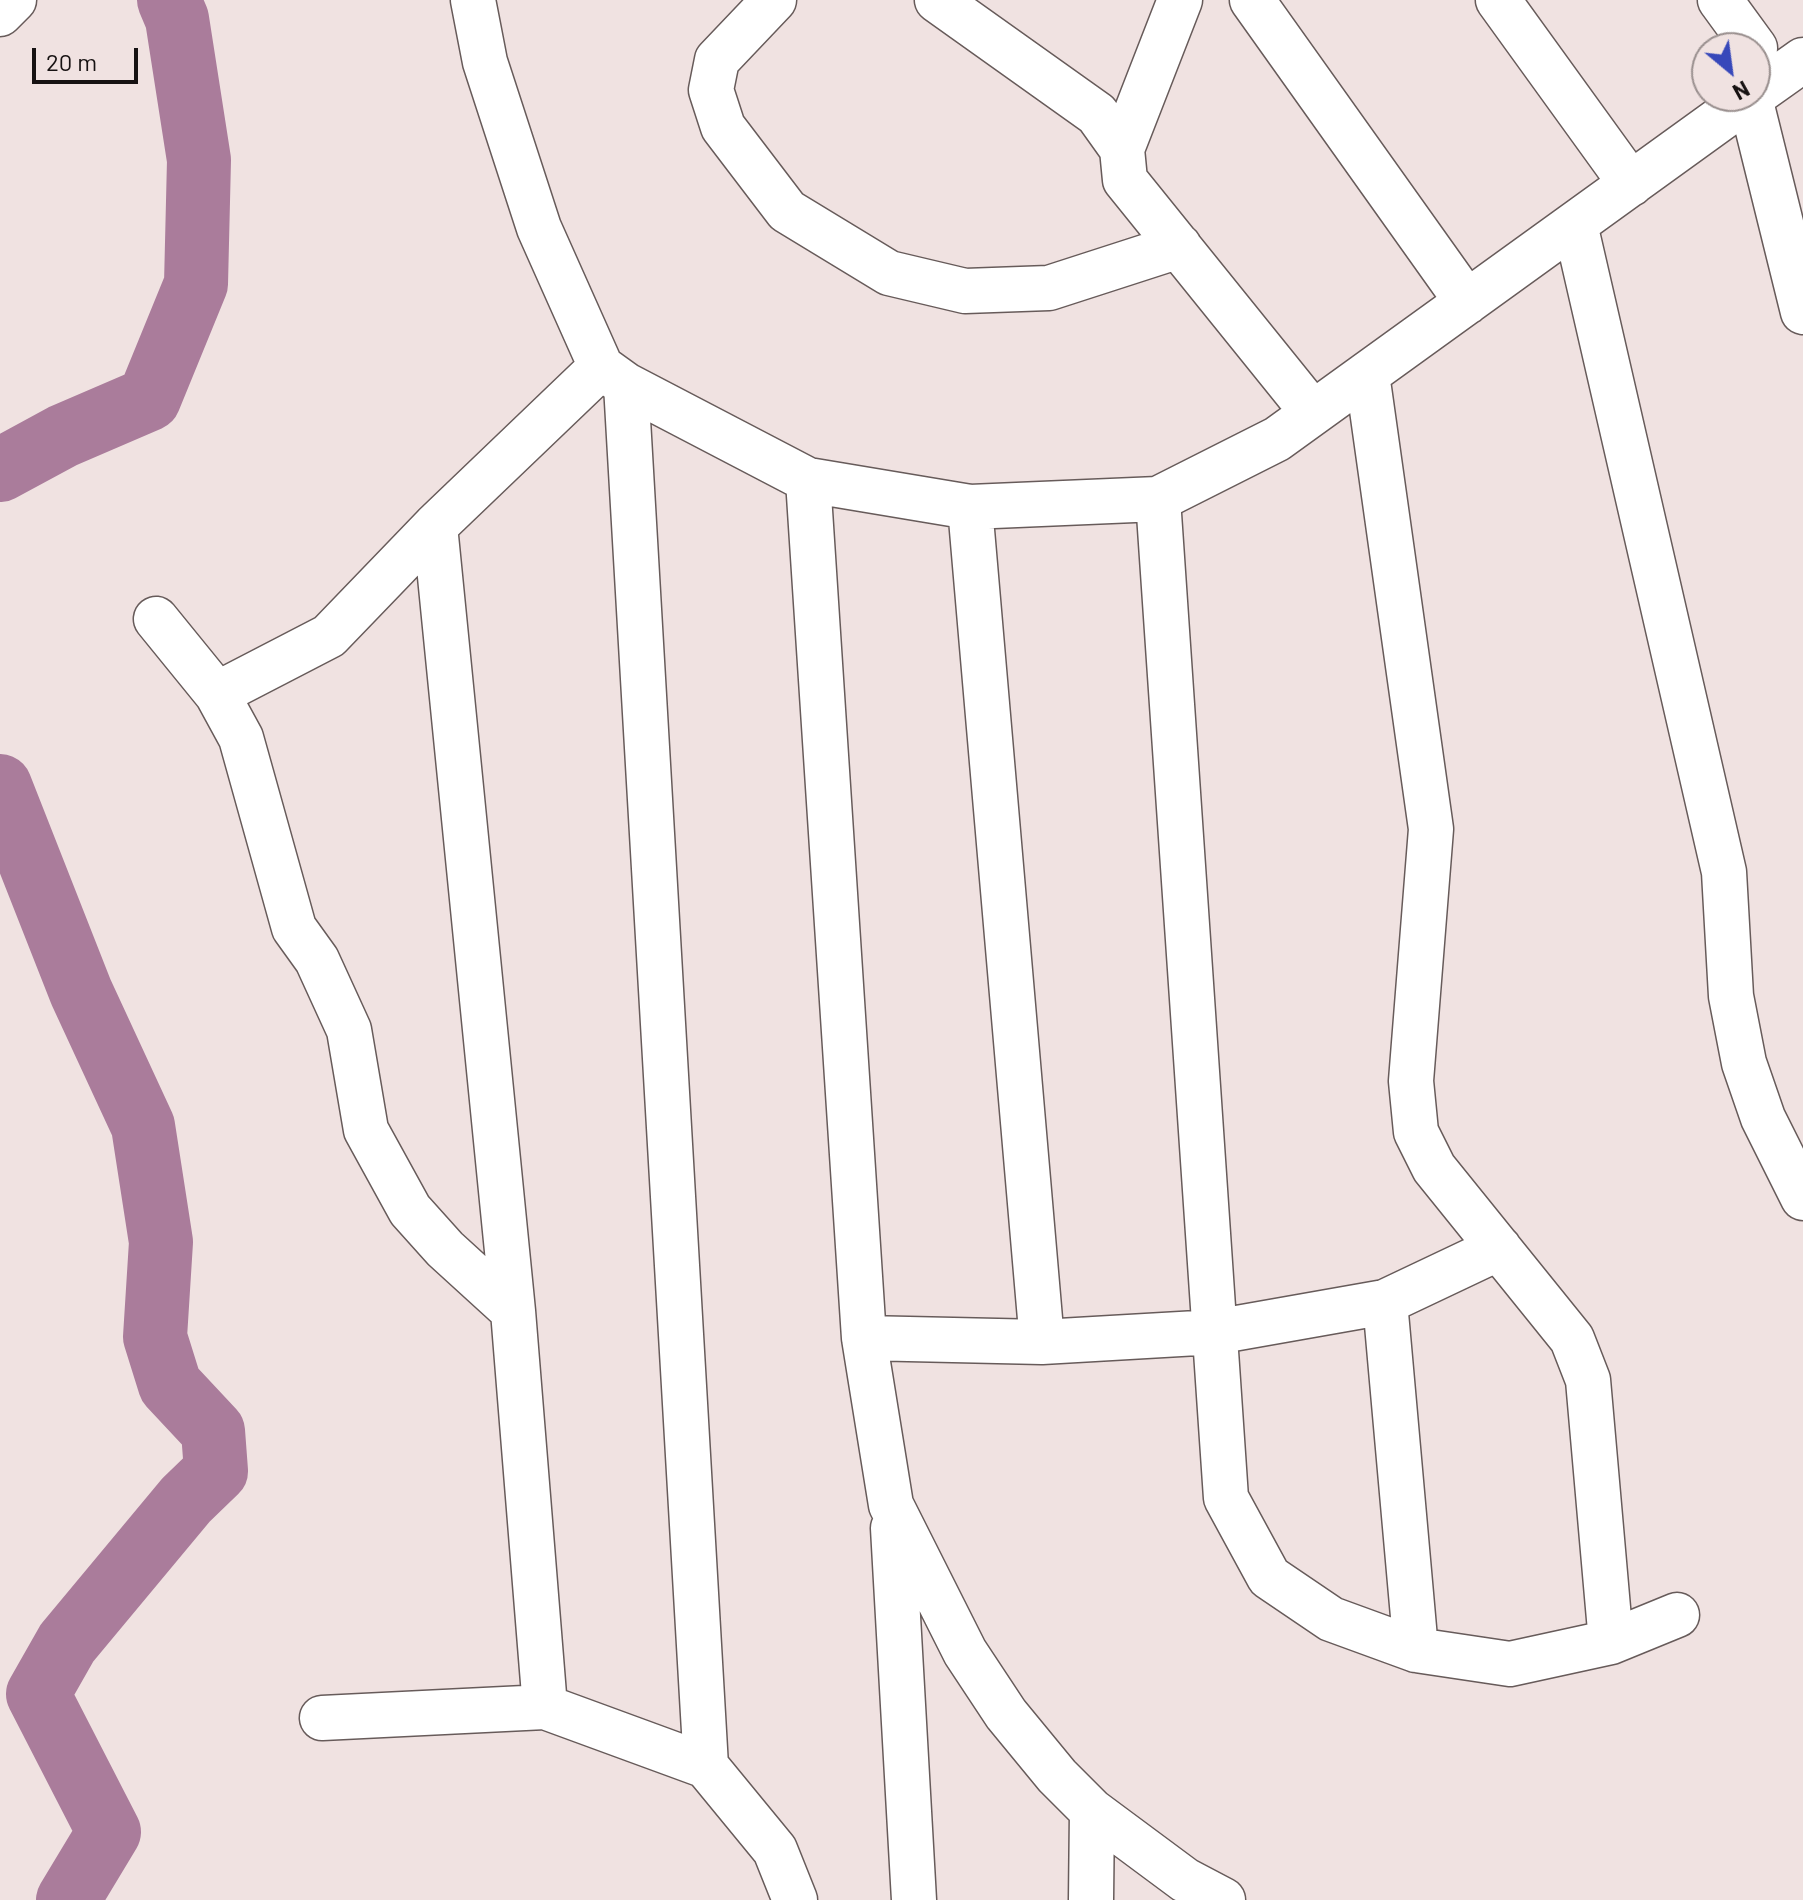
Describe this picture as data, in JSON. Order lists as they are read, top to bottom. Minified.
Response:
{"scale_bar":"20 m","north":"bottom right"}
